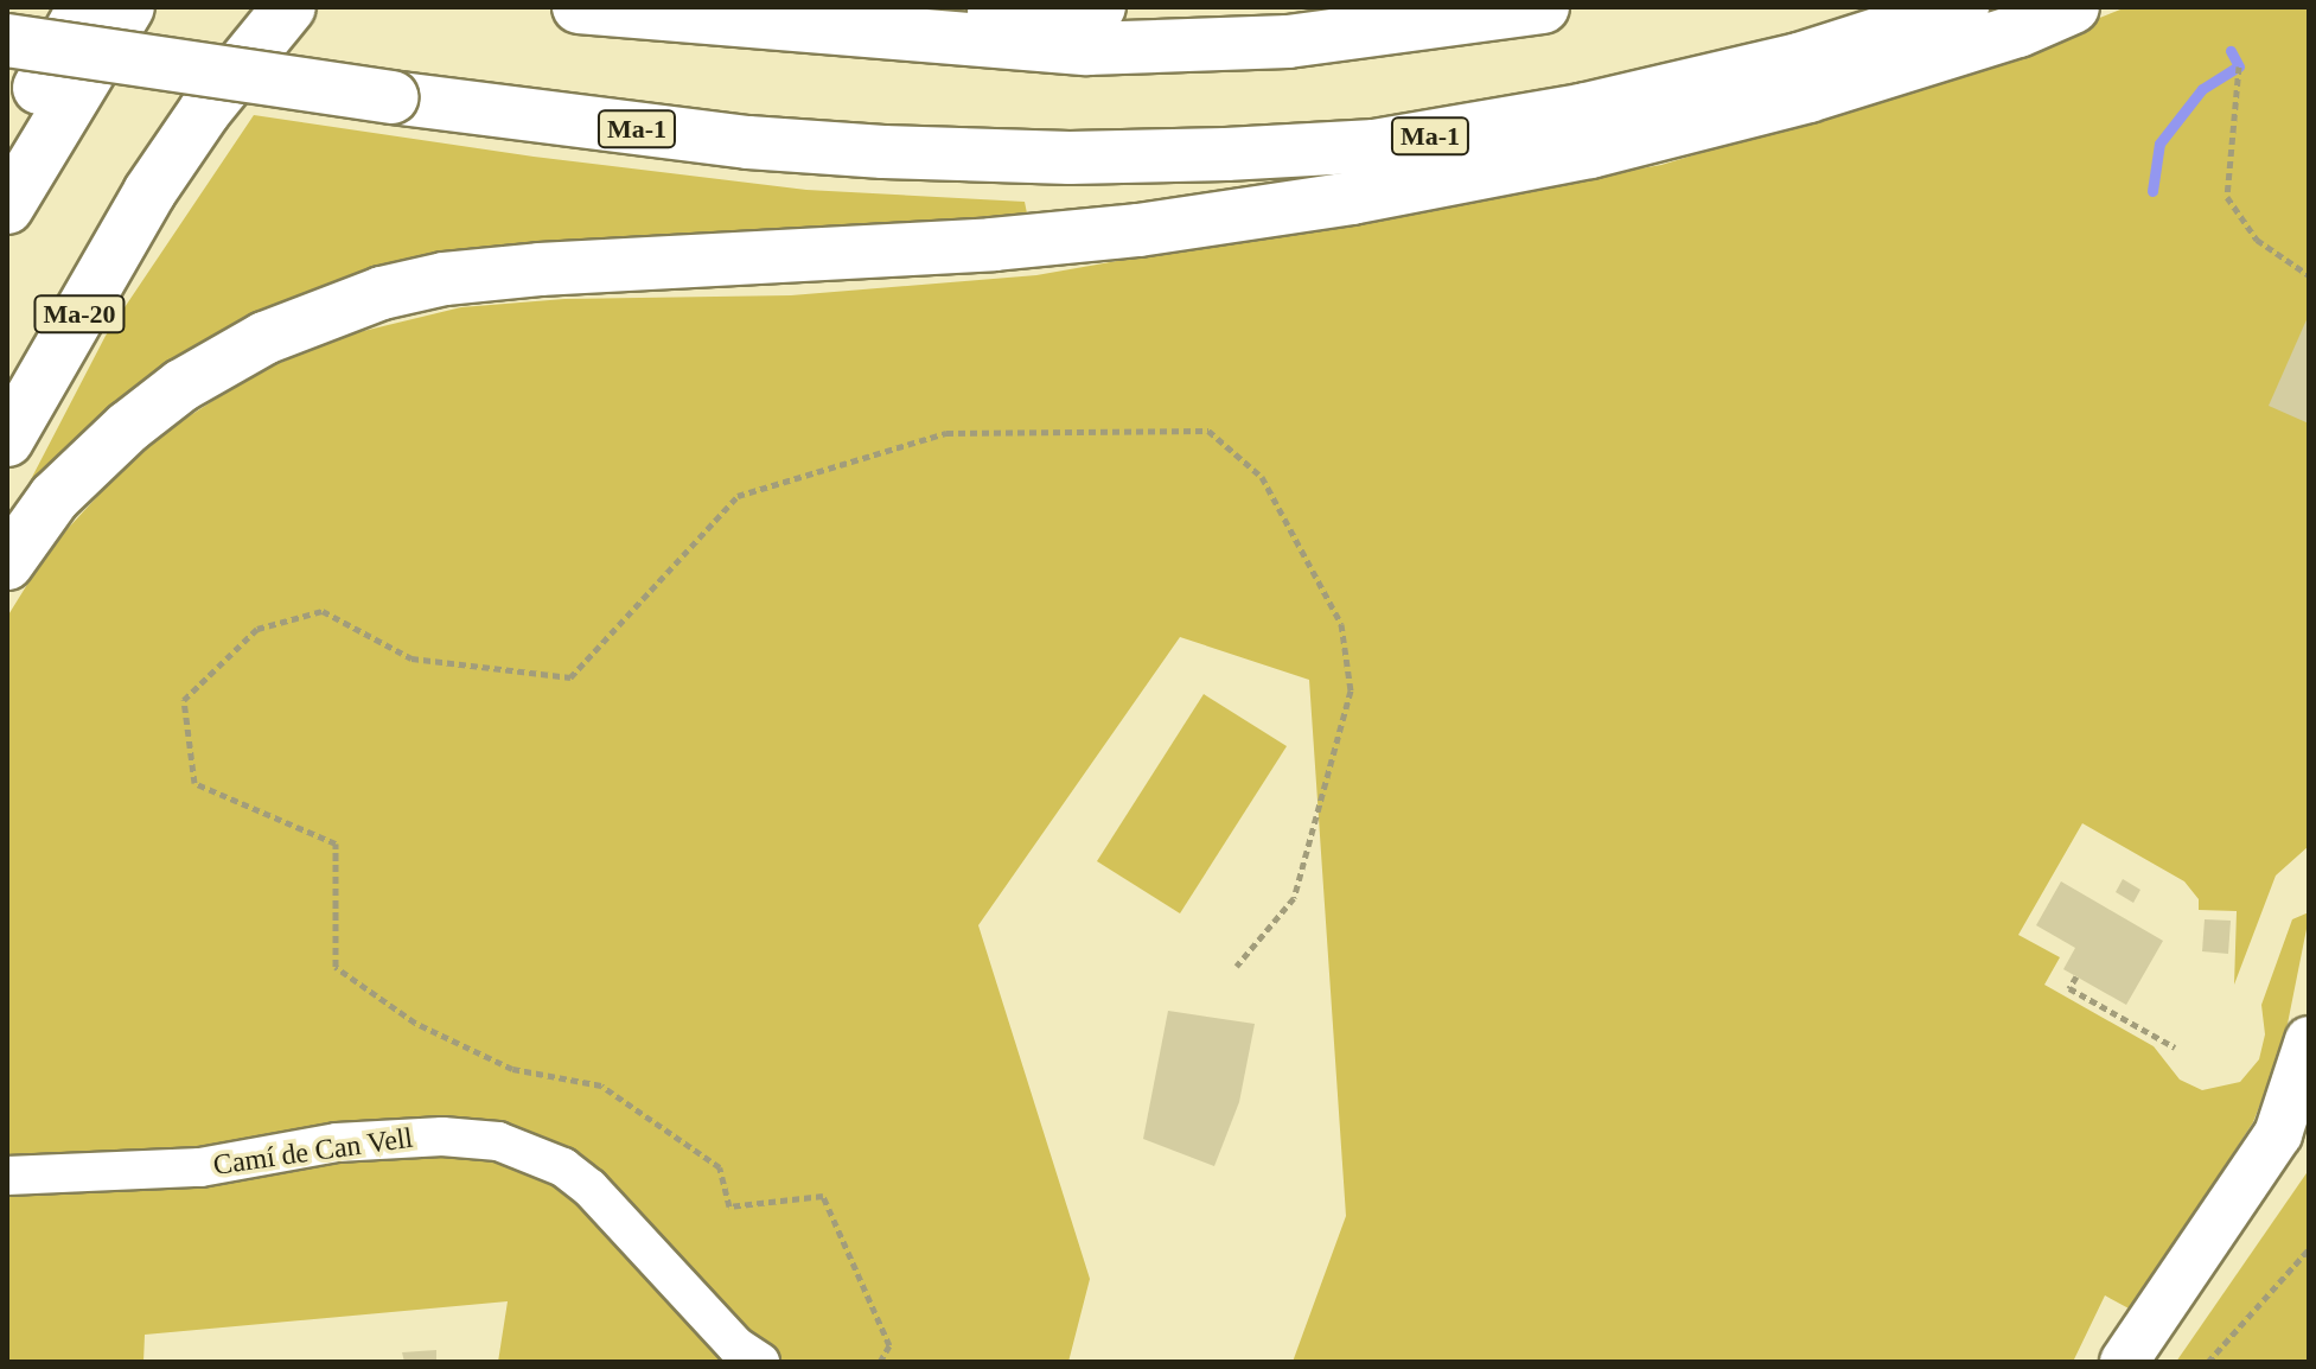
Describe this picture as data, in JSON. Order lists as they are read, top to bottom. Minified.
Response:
{"streets":{"highway":["Ma-1","Ma-20"],"street":["Camí de Can Vell"]}}
